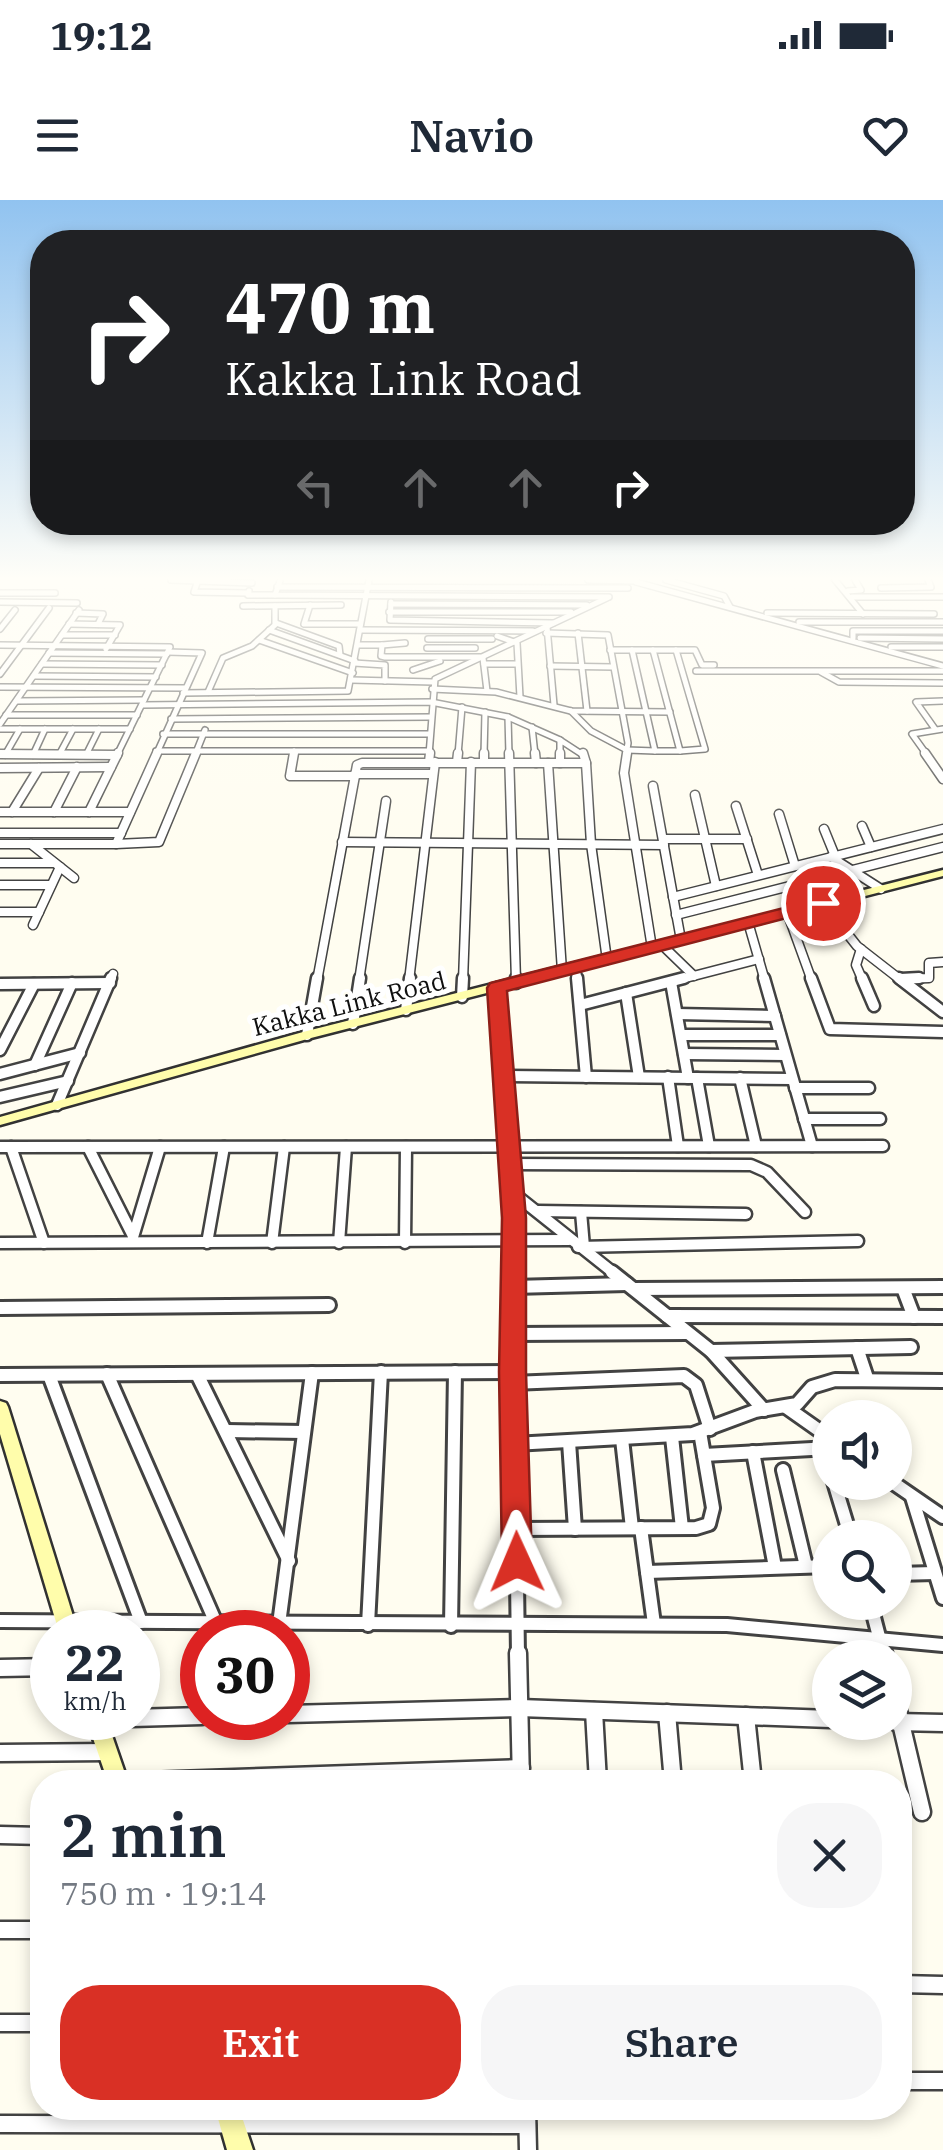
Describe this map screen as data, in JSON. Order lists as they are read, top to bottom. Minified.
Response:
{"streets":{"street":["Kakka Link Road"]},"page":{"status":"19:12","header":"Navio","turn":["470 m","Kakka Link Road"],"speed":"22 km/h","limit":"30","heading":["2 min","750 m · 19:14"],"buttons":["Exit","Share"]}}
